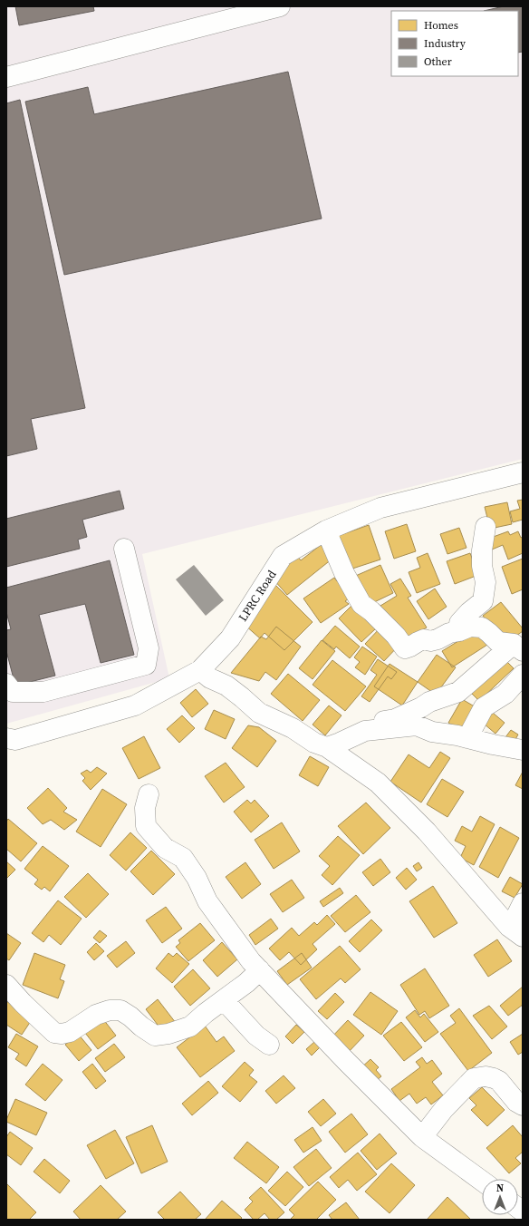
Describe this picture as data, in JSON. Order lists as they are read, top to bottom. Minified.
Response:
{"streets":{"street":["LPRC Road"]},"legend":["Homes","Industry","Other"],"north":"top"}
